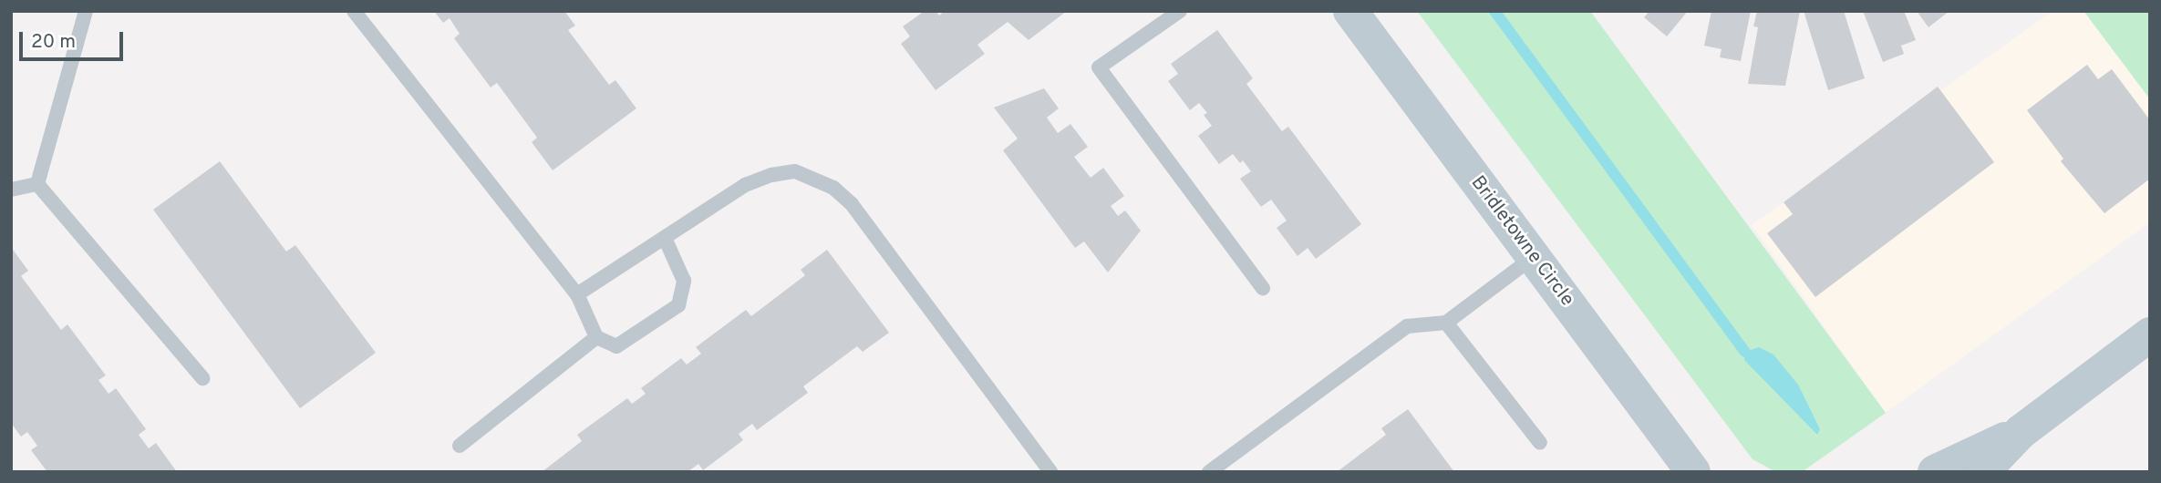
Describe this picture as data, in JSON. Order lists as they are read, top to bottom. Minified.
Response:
{"streets":{"street":["Bridletowne Circle"]},"scale_bar":"20 m"}
